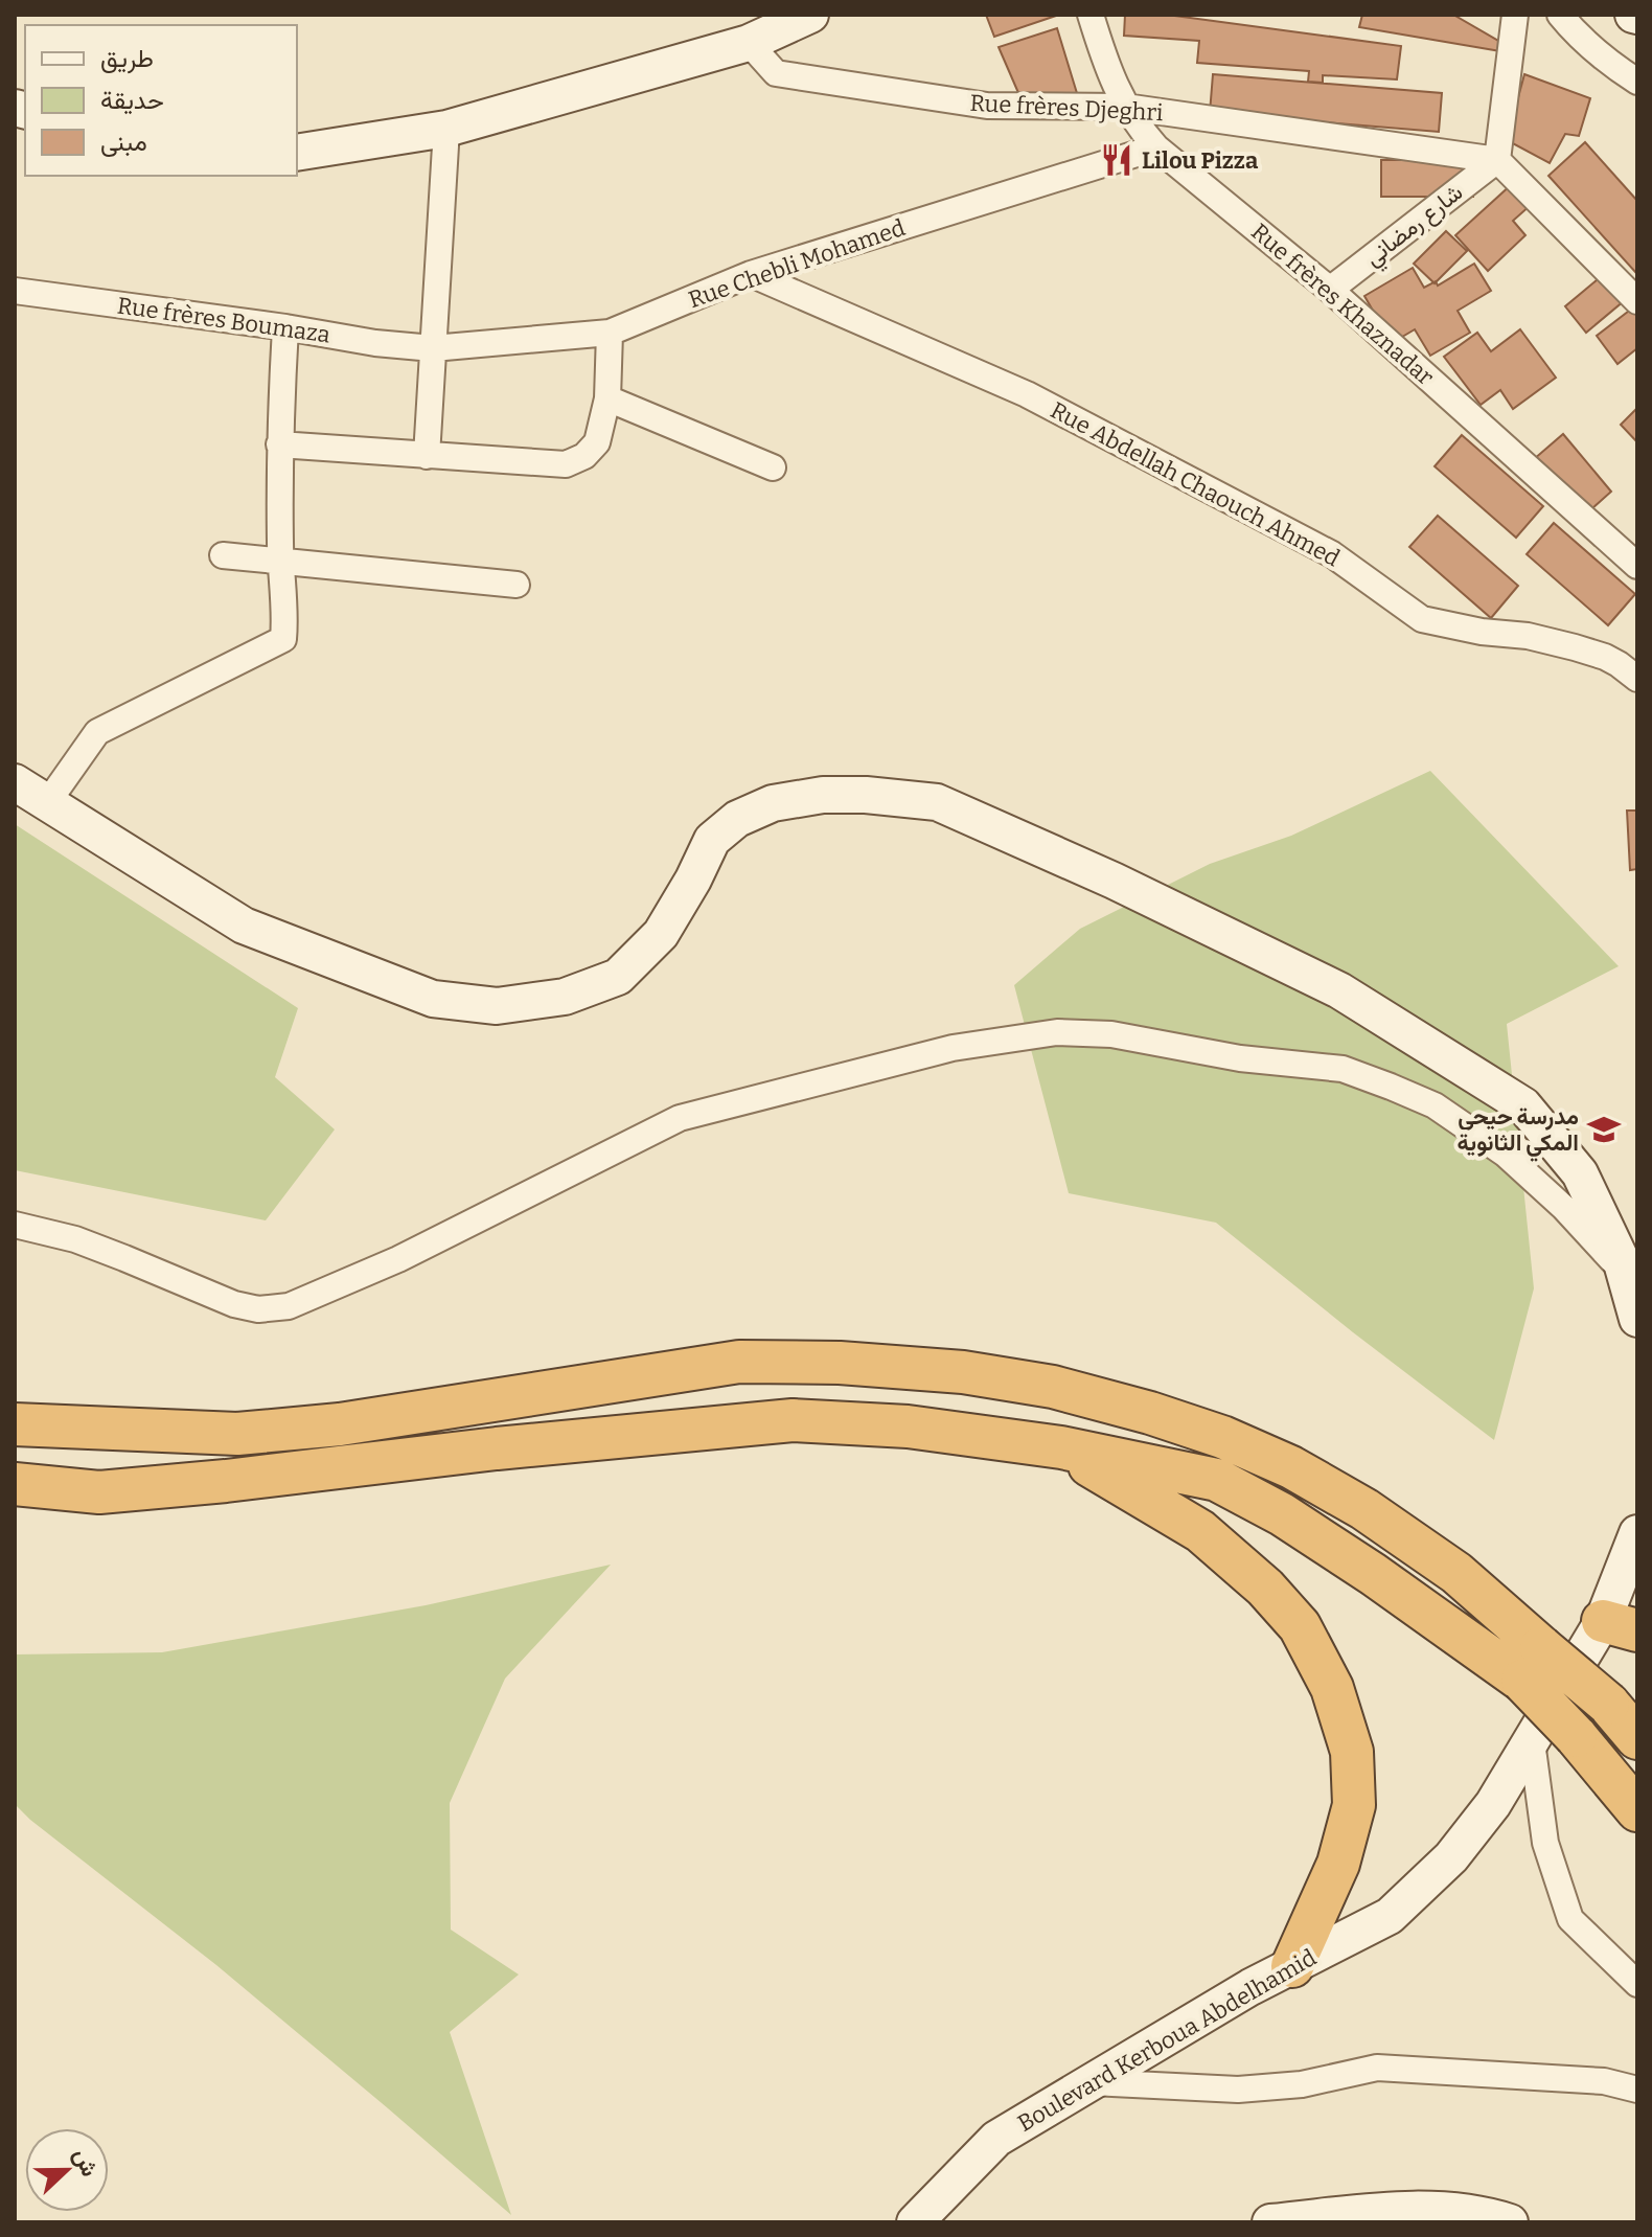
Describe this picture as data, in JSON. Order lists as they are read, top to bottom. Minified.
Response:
{"streets":{"main road":["Boulevard Kerboua Abdelhamid"],"street":["Rue frères Djeghri","شارع رمضاني","Rue Chebli Mohamed","Rue frères Khaznadar","Rue frères Boumaza","Rue Abdellah Chaouch Ahmed"]},"crossings":[["Rue frères Djeghri","شارع رمضاني"],["Rue frères Djeghri","Rue frères Khaznadar"],["شارع رمضاني","Rue frères Khaznadar"],["Rue Chebli Mohamed","Rue frères Khaznadar"],["Rue Chebli Mohamed","Rue frères Boumaza"],["Rue Chebli Mohamed","Rue Abdellah Chaouch Ahmed"]],"places":{"restaurant":["Lilou Pizza"],"school or university":["مدرسة حيحي المكي الثانوية"]},"legend":["طريق","حديقة","مبنى"],"north":"right"}
